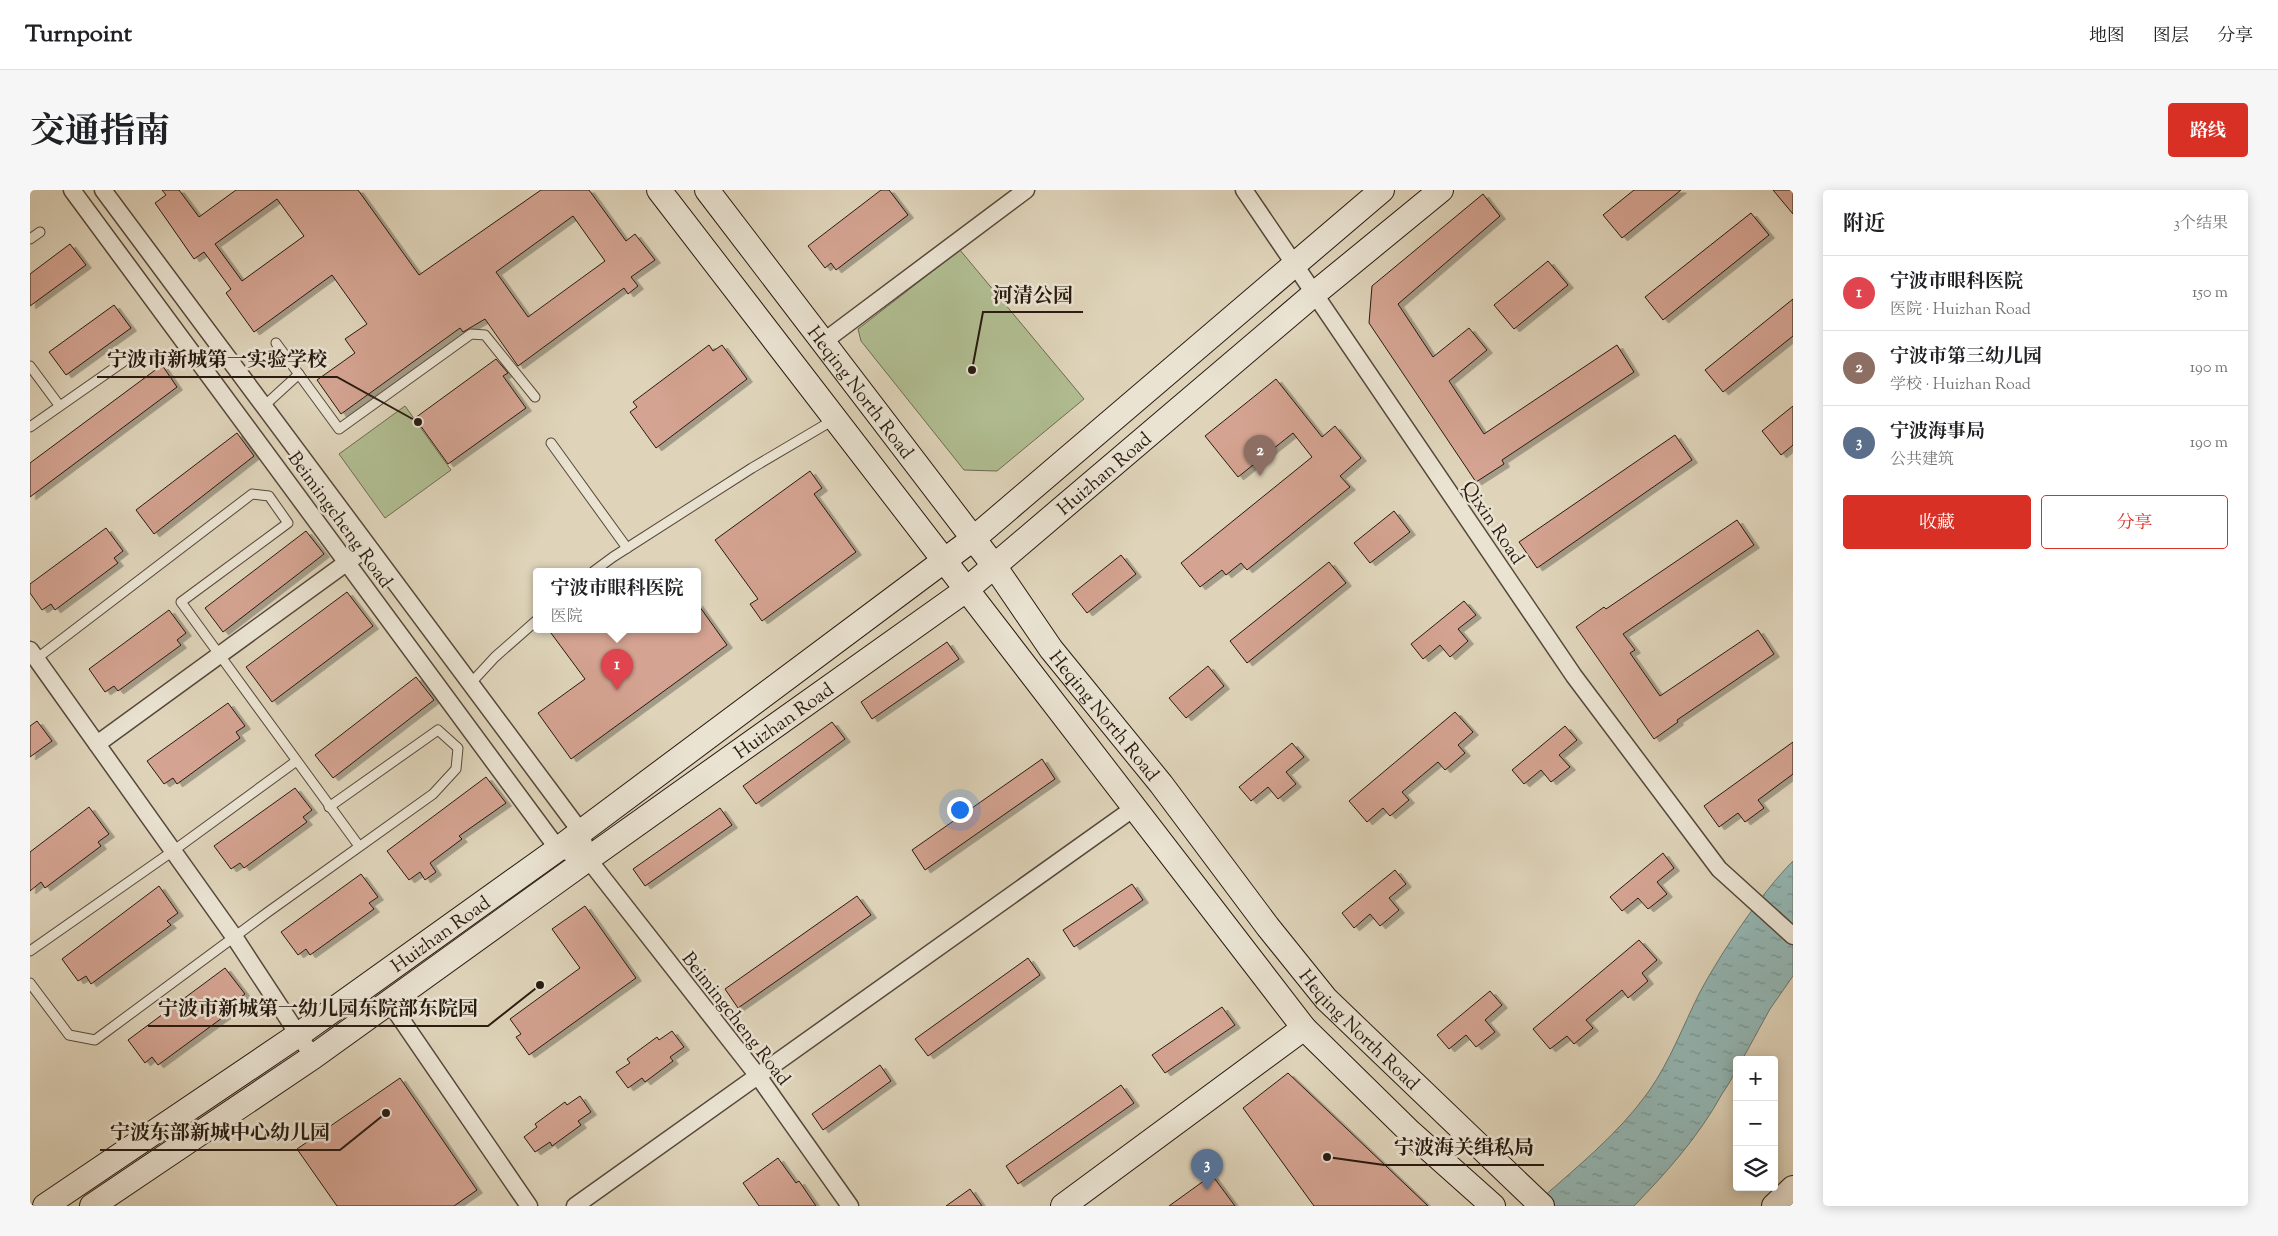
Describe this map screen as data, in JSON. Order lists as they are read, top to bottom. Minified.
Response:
{"streets":{"street":["Heqing North Road","Huizhan Road","Beimingcheng Road","Qixin Road"]},"crossings":[["Heqing North Road","Huizhan Road"],["Huizhan Road","Beimingcheng Road"],["Huizhan Road","Qixin Road"]],"places":["河清公园","宁波市新城第一实验学校","宁波市新城第一幼儿园东院部东院园","宁波东部新城中心幼儿园","宁波海关缉私局"],"page":{"header":"Turnpoint","nav":["地图","图层","分享"],"title":"交通指南","buttons":["路线",["收藏","分享"]],"heading":["附近","3个结果"],"list":[{"mark":"1","name":"宁波市眼科医院","note":"医院 · Huizhan Road","value":"150 m"},{"mark":"2","name":"宁波市第三幼儿园","note":"学校 · Huizhan Road","value":"190 m"},{"mark":"3","name":"宁波海事局","note":"公共建筑","value":"190 m"}],"pins":["2","1","3"],"popup":["宁波市眼科医院","医院"],"map_buttons":["+","−"]}}
